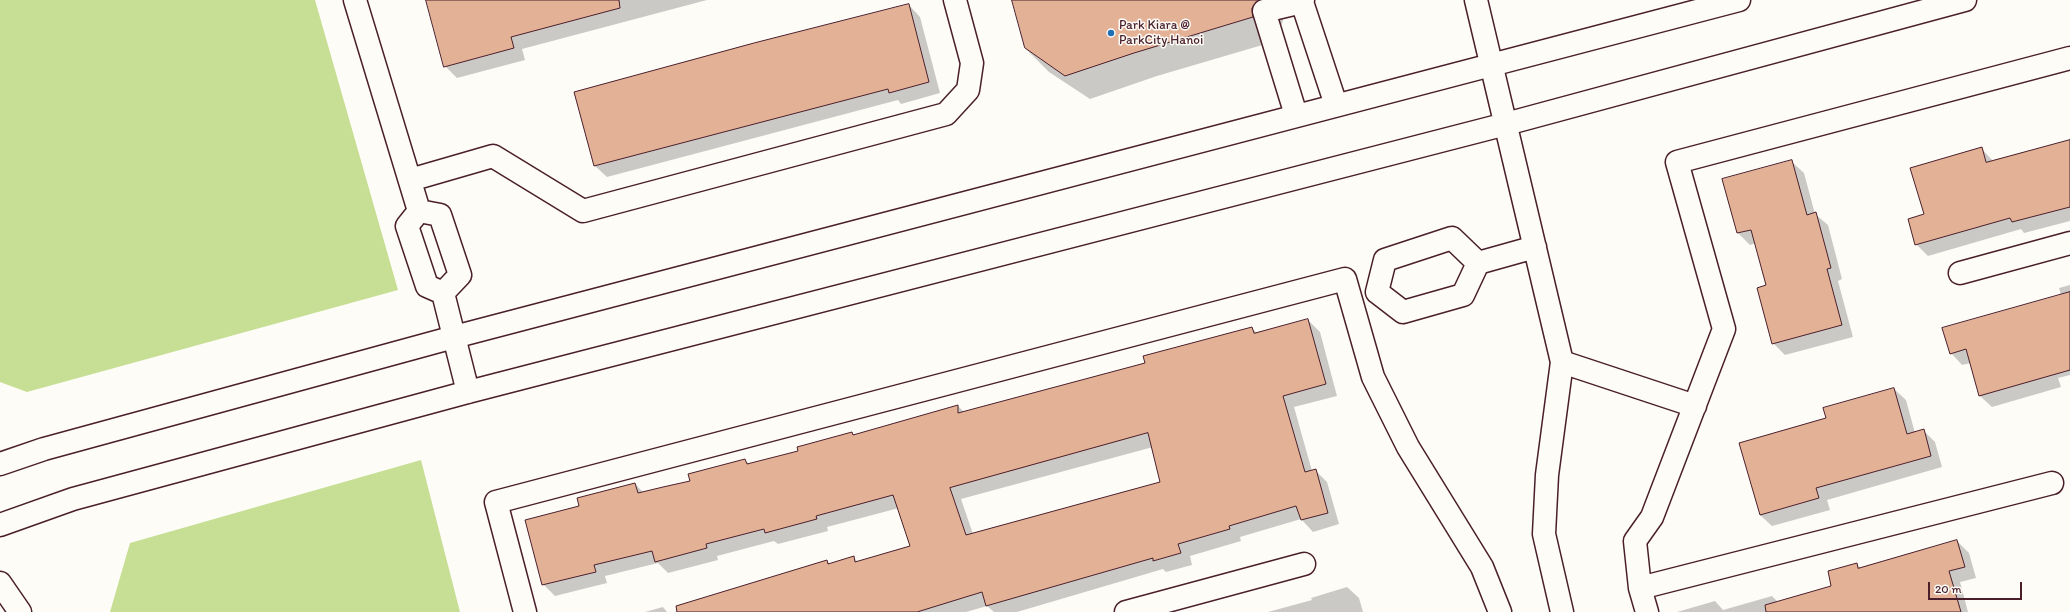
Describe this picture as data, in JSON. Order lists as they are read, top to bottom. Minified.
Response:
{"places":["Park Kiara @ ParkCity Hanoi"],"scale_bar":"20 m"}
